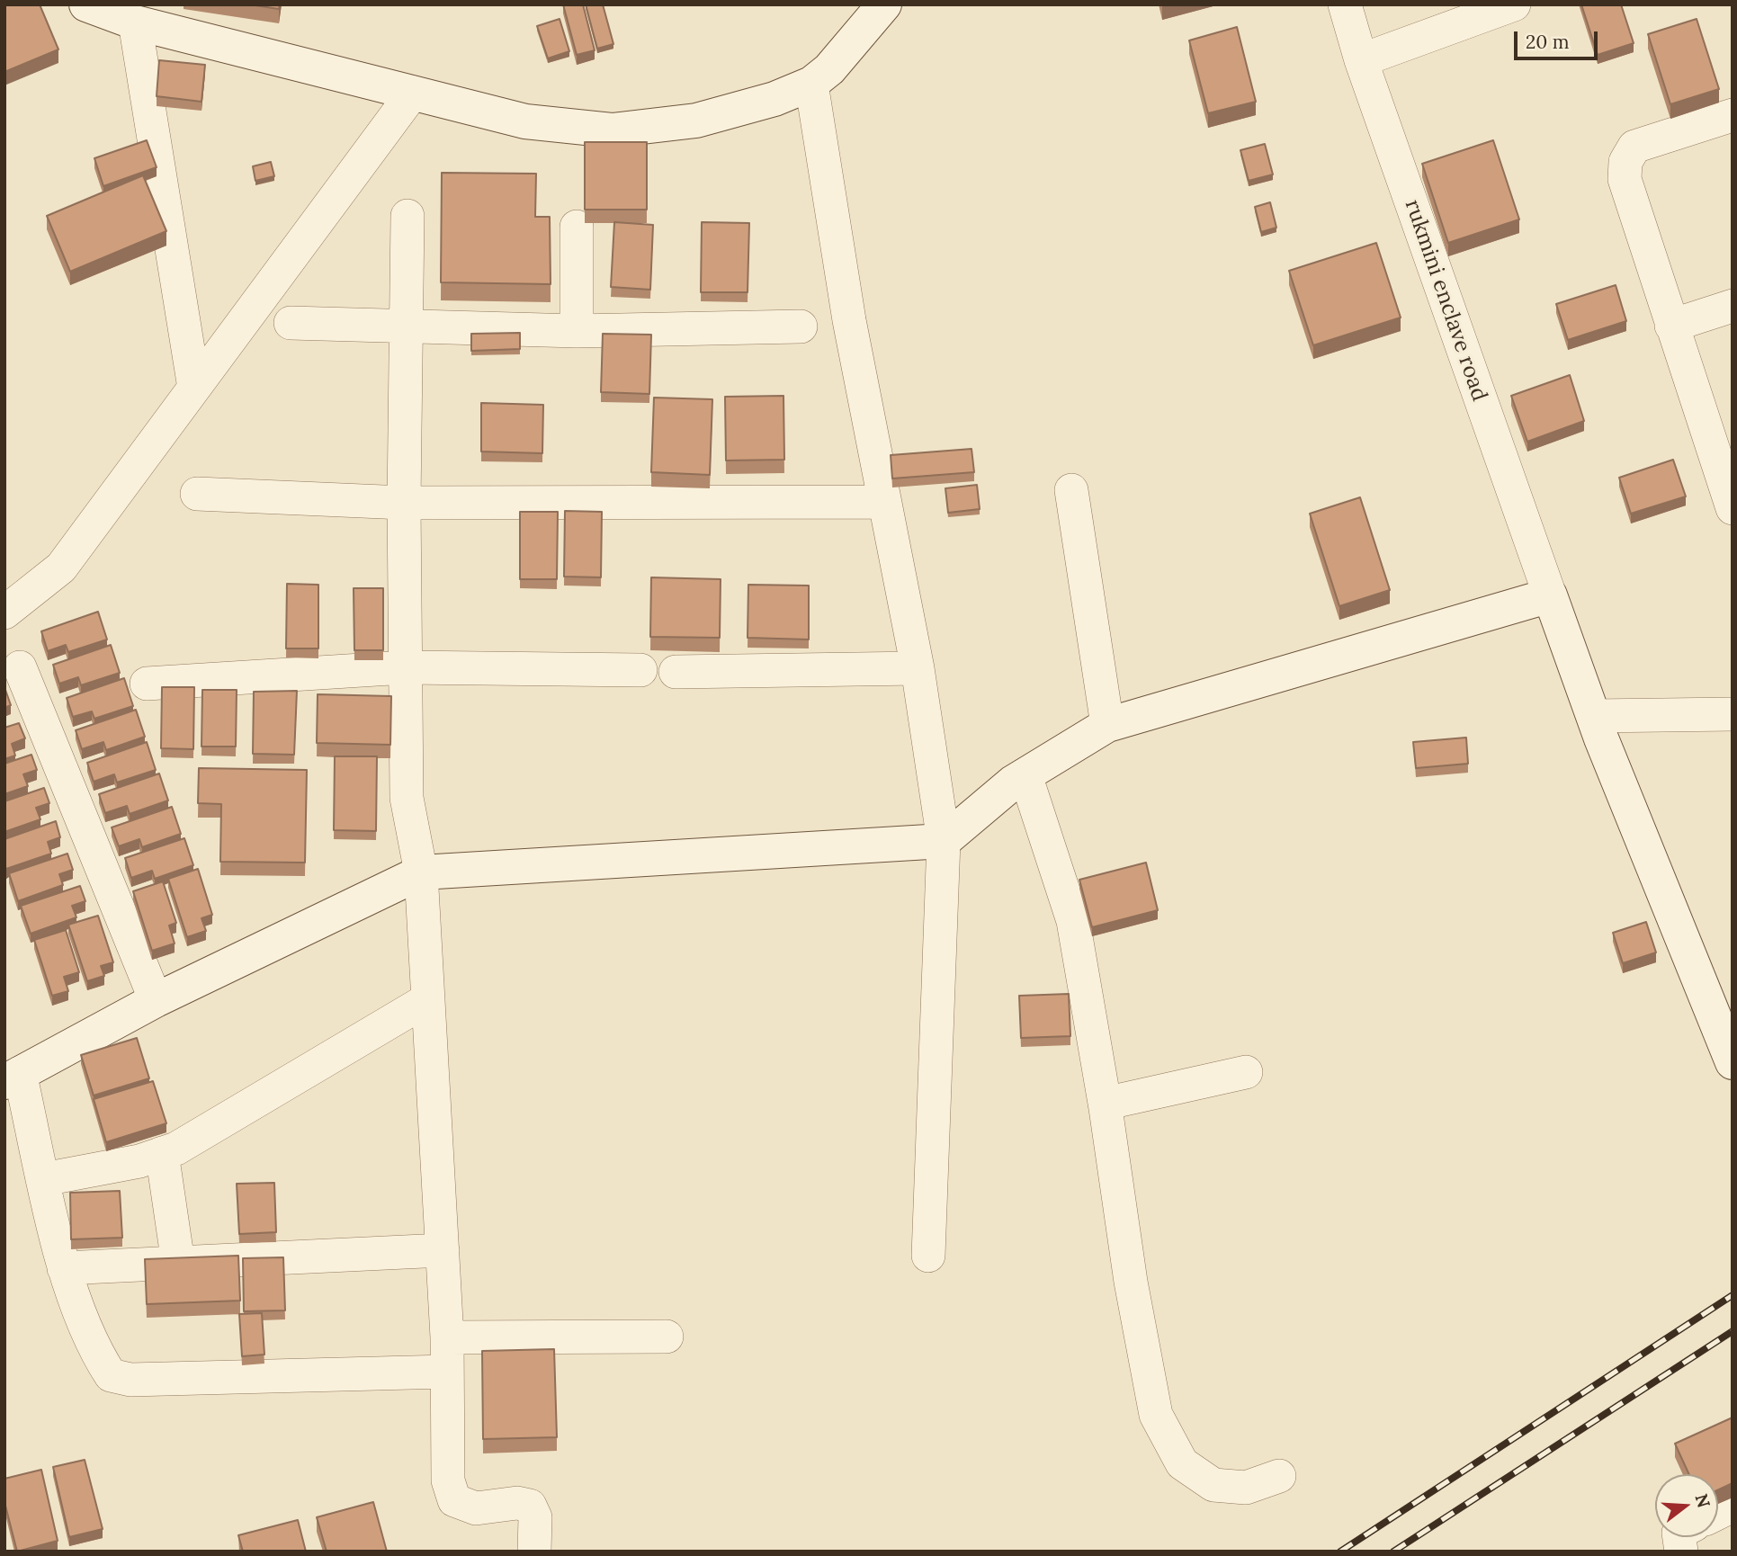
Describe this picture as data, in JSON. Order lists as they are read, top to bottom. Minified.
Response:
{"streets":{"street":["rukmini enclave road"]},"scale_bar":"20 m","north":"right"}
